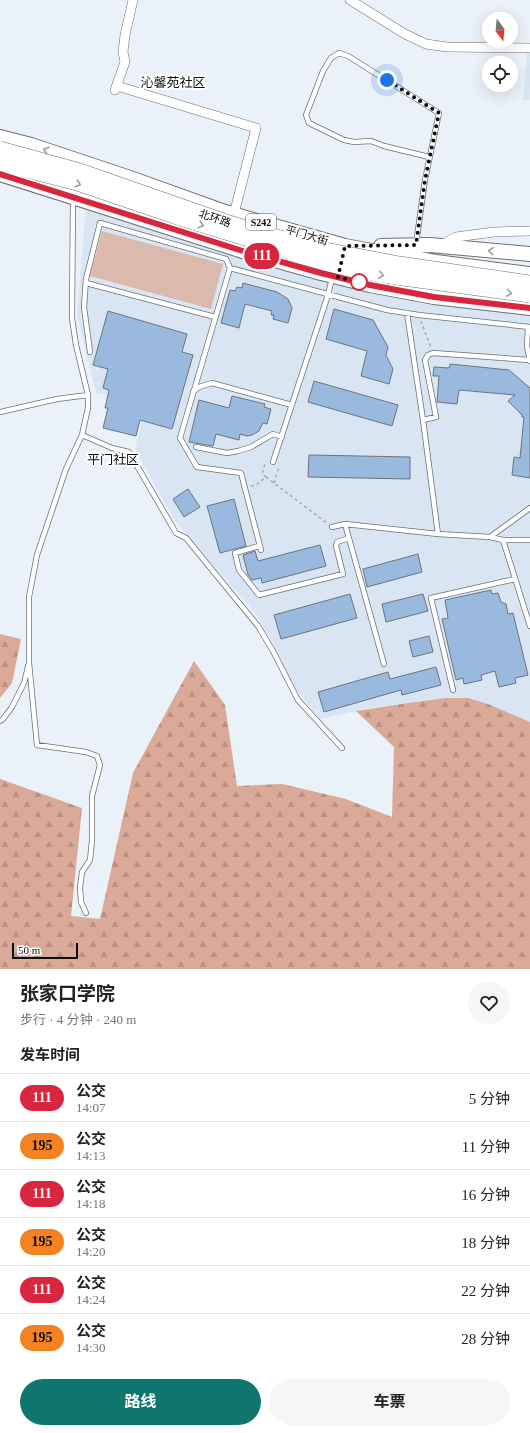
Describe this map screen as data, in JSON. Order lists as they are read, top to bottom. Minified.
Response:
{"streets":{"highway":["北环路"],"main road":["S242","平门大街"]},"districts":["沁馨苑社区","平门社区"],"lines":["bus line 111"],"scale_bar":"50 m","north":"bottom","page":{"on_map":"111","scale":"50 m","heading":[["张家口学院","步行 · 4 分钟 · 240 m"],"发车时间"],"list":[{"mark":"111","name":"公交","note":"14:07","value":"5 分钟"},{"mark":"195","name":"公交","note":"14:13","value":"11 分钟"},{"mark":"111","name":"公交","note":"14:18","value":"16 分钟"},{"mark":"195","name":"公交","note":"14:20","value":"18 分钟"},{"mark":"111","name":"公交","note":"14:24","value":"22 分钟"},{"mark":"195","name":"公交","note":"14:30","value":"28 分钟"}],"buttons":["路线","车票"]}}
